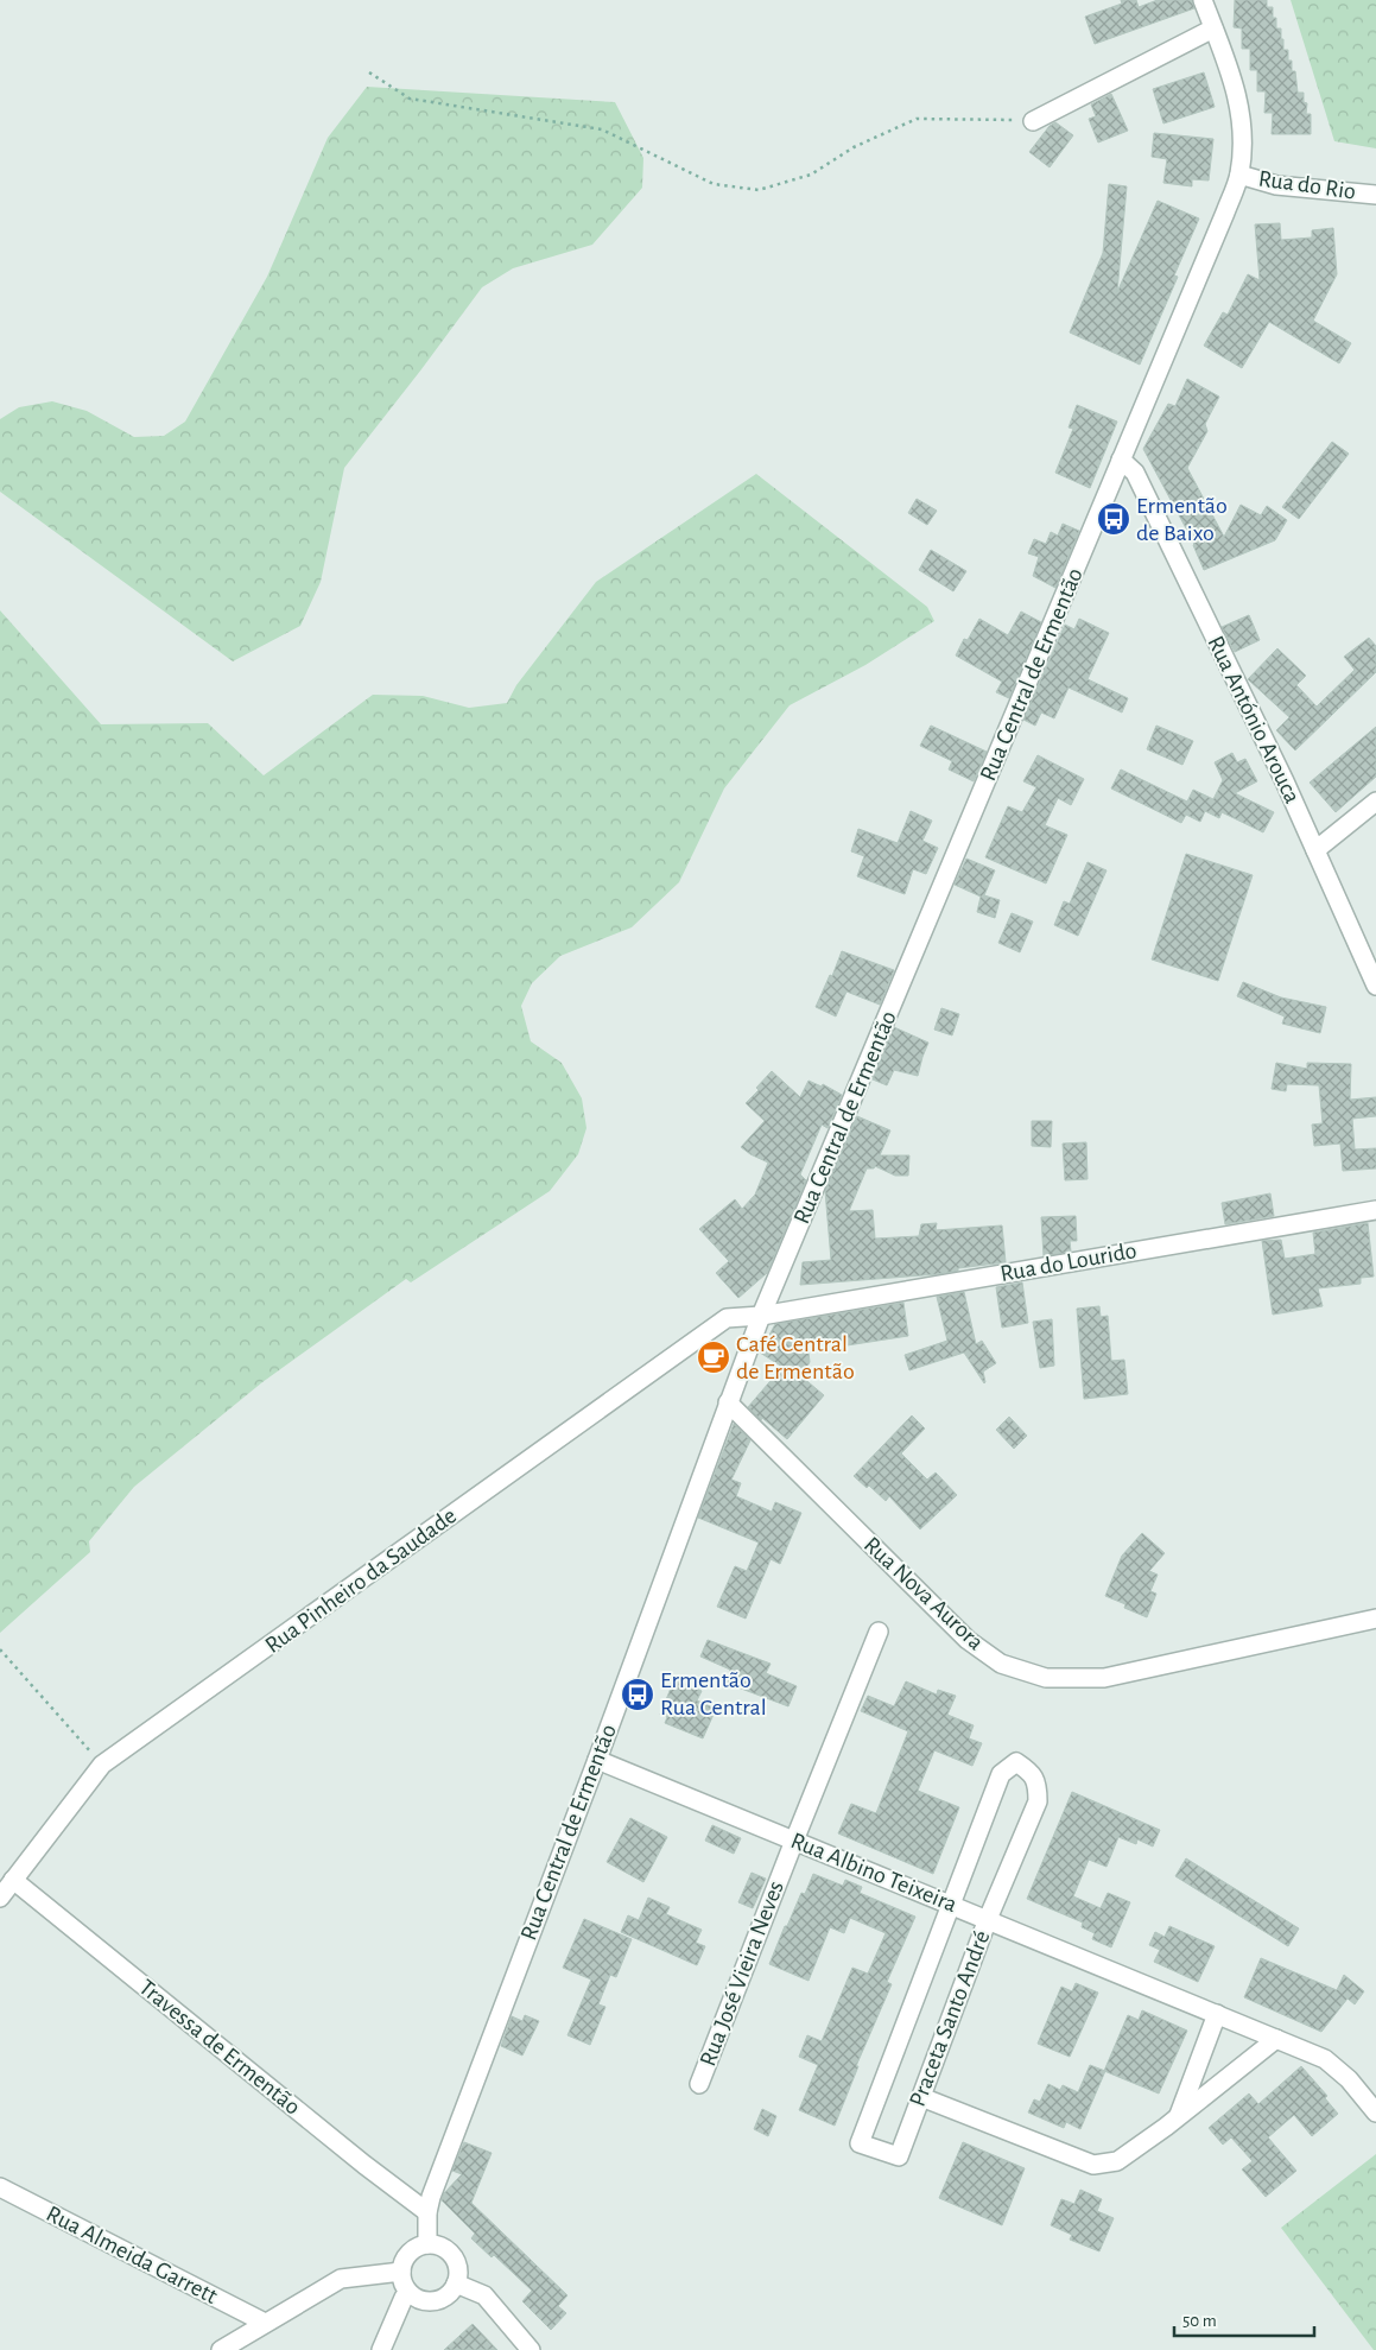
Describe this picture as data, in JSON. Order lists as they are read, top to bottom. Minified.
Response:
{"streets":{"street":["Rua do Rio","Rua Central de Ermentão","Rua António Arouca","Rua do Lourido","Rua Pinheiro da Saudade","Rua Nova Aurora","Rua Albino Teixeira","Rua José Vieira Neves","Praceta Santo André","Travessa de Ermentão","Rua Almeida Garrett"]},"crossings":[["Rua do Rio","Rua Central de Ermentão"],["Rua Central de Ermentão","Rua António Arouca"],["Rua Central de Ermentão","Rua do Lourido"],["Rua Central de Ermentão","Rua Pinheiro da Saudade"],["Rua Central de Ermentão","Rua Nova Aurora"],["Rua Central de Ermentão","Rua Albino Teixeira"],["Rua Central de Ermentão","Travessa de Ermentão"],["Rua do Lourido","Rua Pinheiro da Saudade"],["Rua Pinheiro da Saudade","Travessa de Ermentão"],["Rua Albino Teixeira","Rua José Vieira Neves"],["Rua Albino Teixeira","Praceta Santo André"]],"places":{"bus stop":["Ermentão de Baixo","Ermentão Rua Central"],"cafe":["Café Central de Ermentão"]},"scale_bar":"50 m"}
